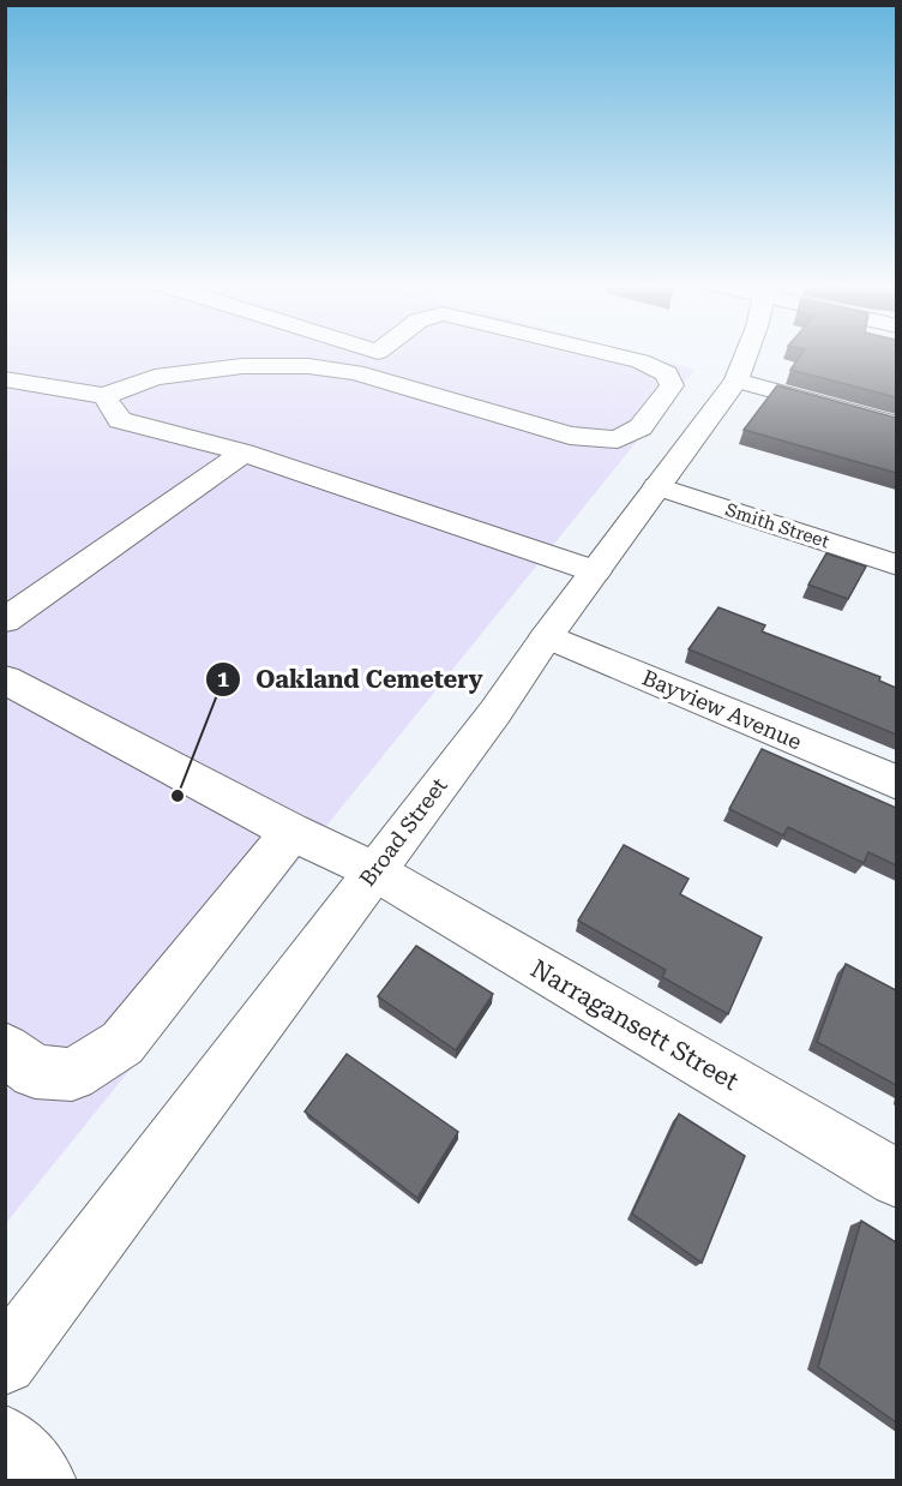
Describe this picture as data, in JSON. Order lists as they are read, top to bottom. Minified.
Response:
{"streets":{"main road":["Smith Street","Bayview Avenue","Broad Street","Narragansett Street"]},"crossings":[["Smith Street","Broad Street"],["Bayview Avenue","Broad Street"],["Broad Street","Narragansett Street"]],"places":["Oakland Cemetery"]}
